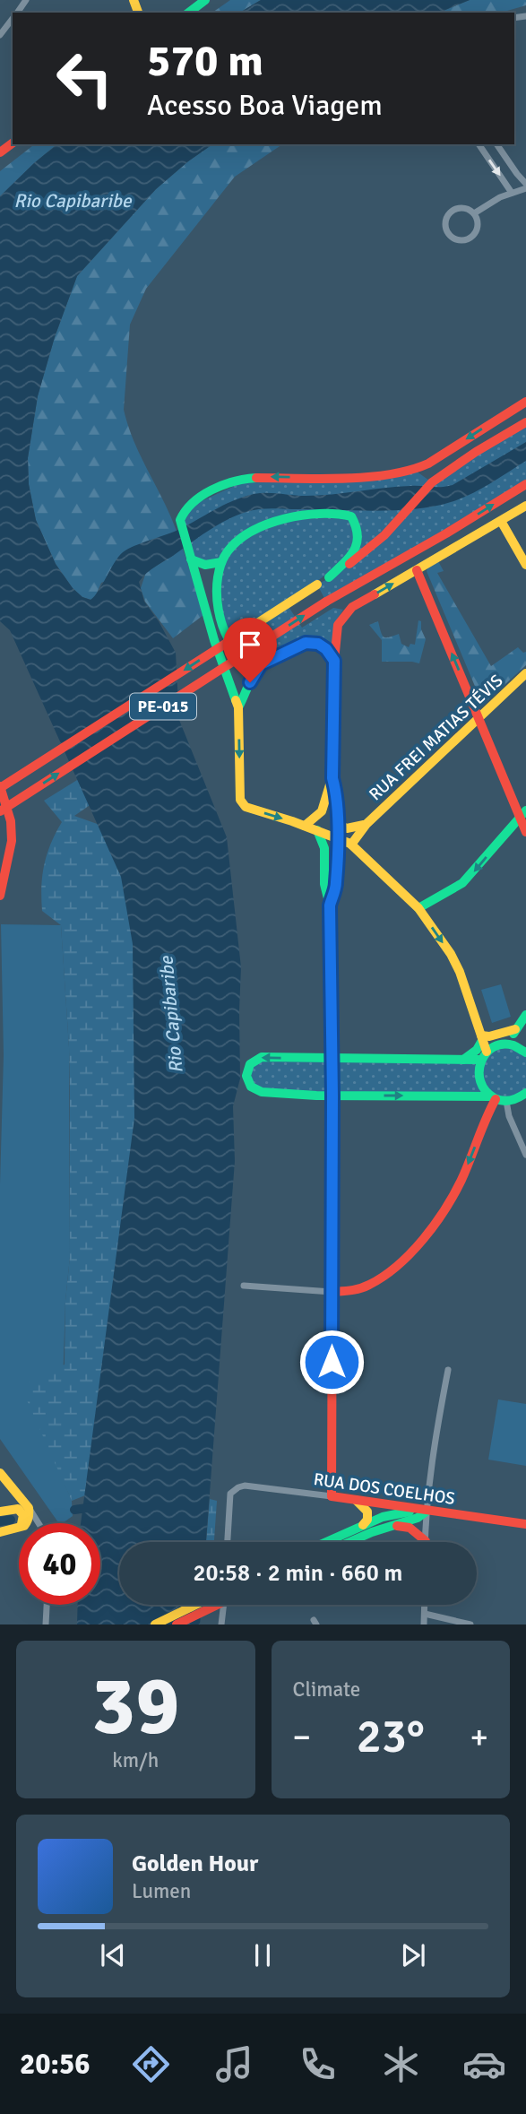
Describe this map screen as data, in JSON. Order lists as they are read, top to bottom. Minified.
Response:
{"streets":{"main road":["PE-015","RUA FREI MATIAS TÉVIS","RUA DOS COELHOS"]},"water":["Rio Capibaribe"],"page":{"turn":["570 m","Acesso Boa Viagem"],"limit":"40","trip":"20:58 · 2 min · 660 m","tile":[["39","km/h"],"Climate"],"heat":["−","23°","+"],"song":["Golden Hour","Lumen"],"tabs":"20:56"}}
